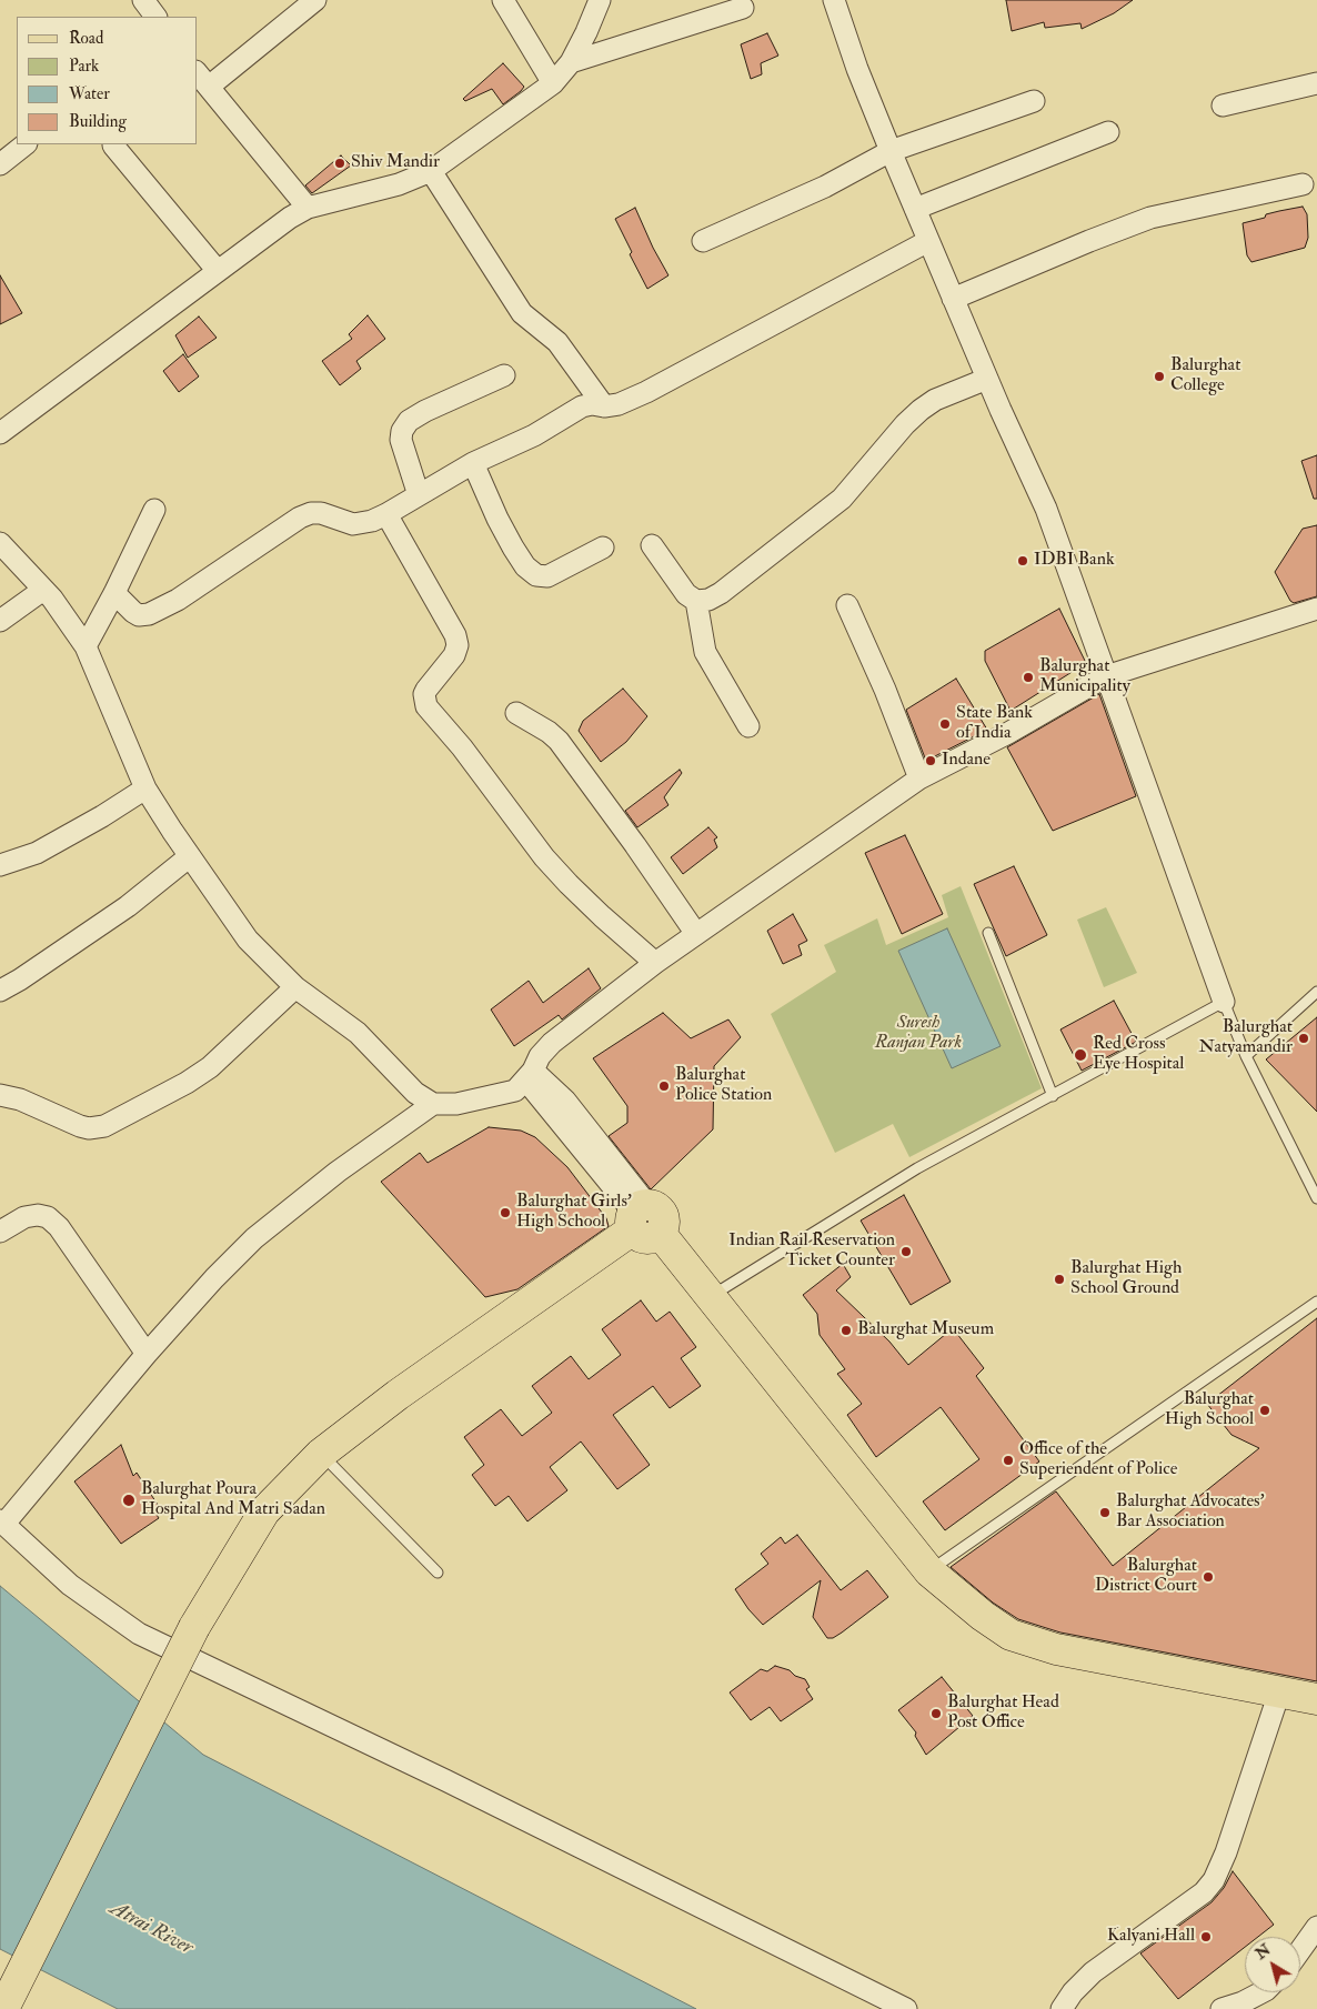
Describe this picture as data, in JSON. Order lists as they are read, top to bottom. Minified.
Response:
{"water":["Atrai River"],"parks":["Suresh Ranjan Park"],"places":["Shiv Mandir","Balurghat College","IDBI Bank","Balurghat Municipality","State Bank of India","Indane","Balurghat Natyamandir","Red Cross Eye Hospital","Balurghat Police Station","Balurghat Girls' High School","Indian Rail Reservation Ticket Counter","Balurghat High School Ground","Balurghat Museum","Balurghat High School","Office of the Superiendent of Police","Balurghat Poura Hospital And Matri Sadan","Balurghat Advocates' Bar Association","Balurghat District Court","Balurghat Head Post Office","Kalyani Hall"],"legend":["Road","Park","Water","Building"],"north":"top left"}
